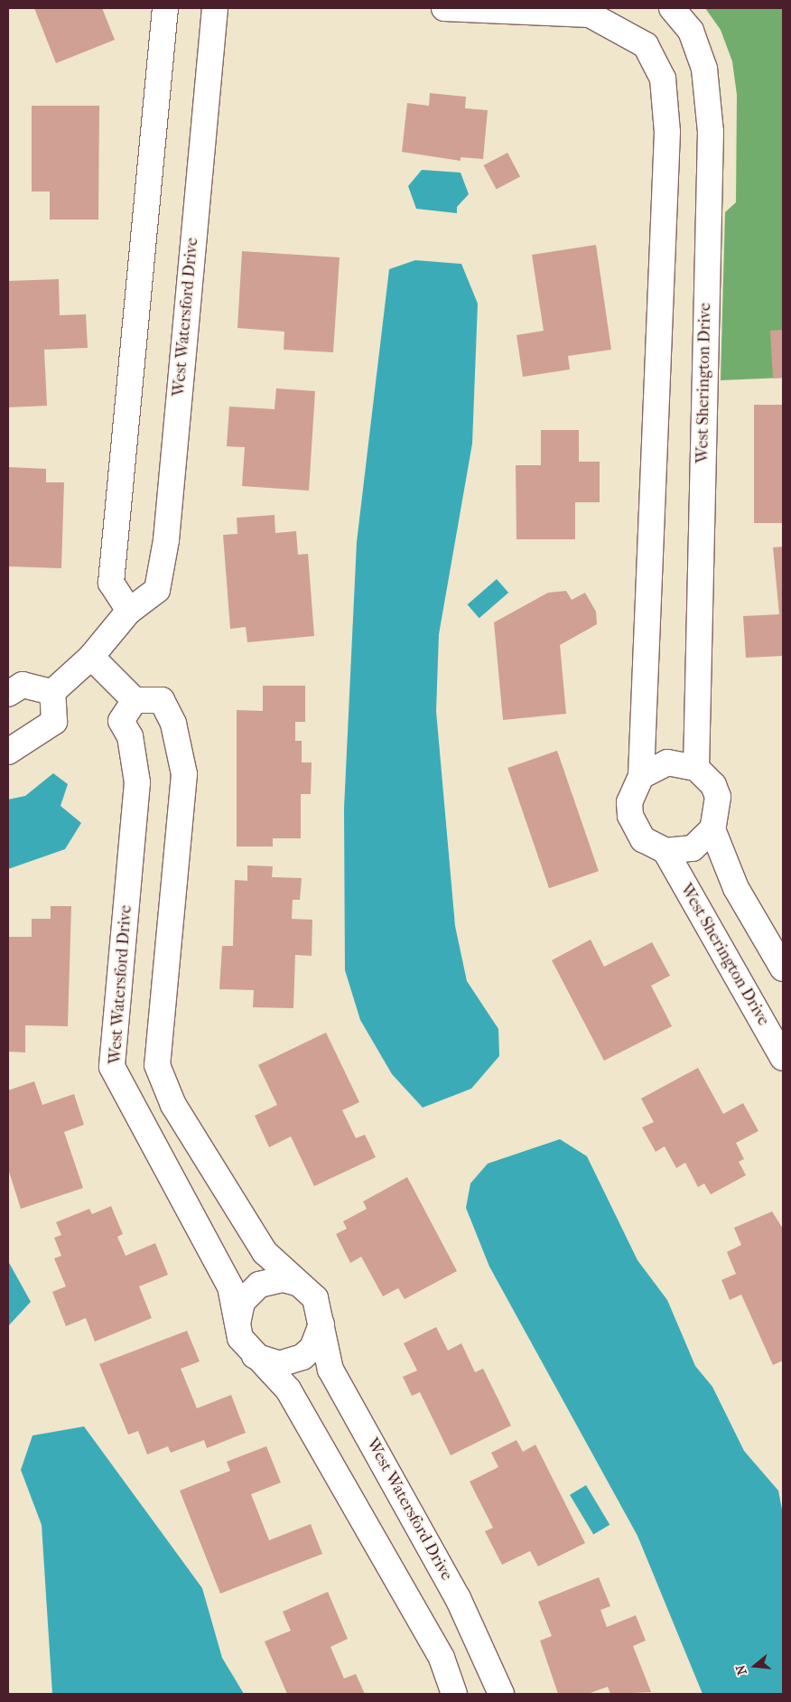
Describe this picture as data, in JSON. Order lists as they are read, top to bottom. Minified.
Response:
{"streets":{"street":["West Watersford Drive","West Sherington Drive"]},"north":"left"}
